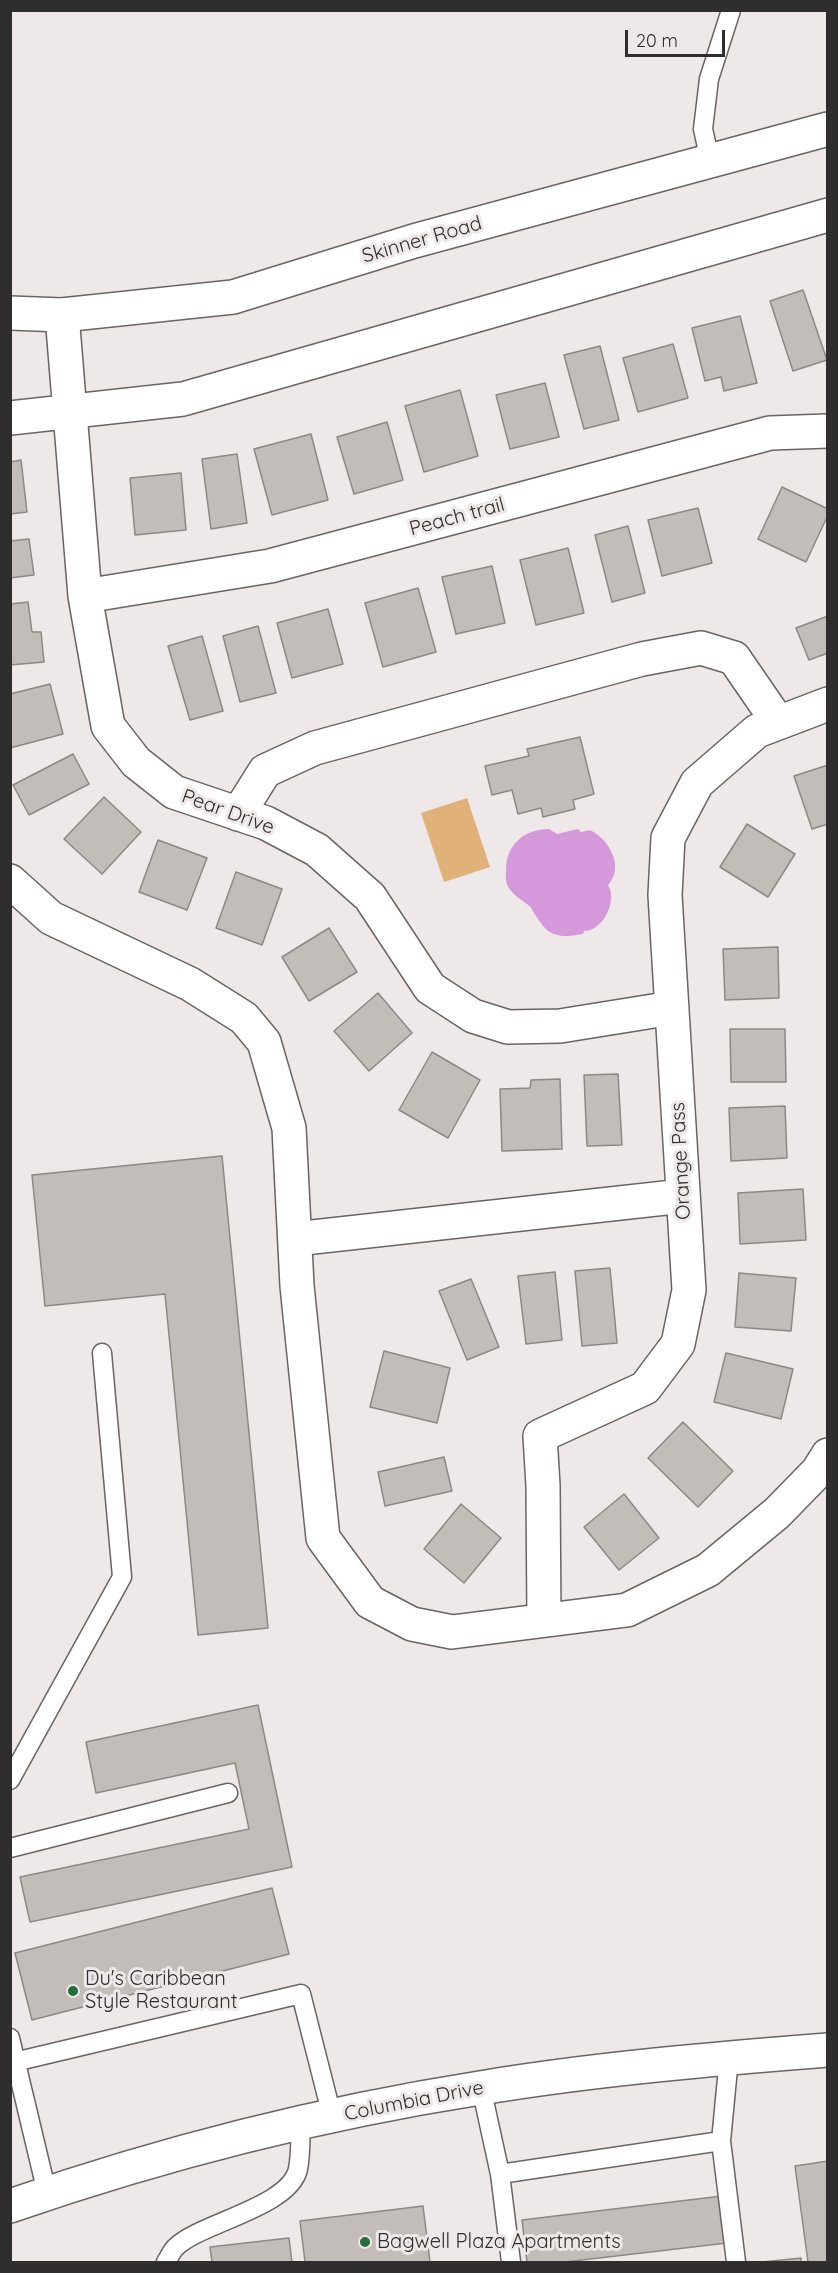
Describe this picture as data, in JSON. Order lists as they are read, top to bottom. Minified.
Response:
{"streets":{"street":["Skinner Road","Peach trail","Pear Drive","Orange Pass","Columbia Drive"]},"crossings":[["Skinner Road","Pear Drive"],["Peach trail","Pear Drive"],["Pear Drive","Orange Pass"]],"places":["Du's Caribbean Style Restaurant","Bagwell Plaza Apartments"],"scale_bar":"20 m"}
